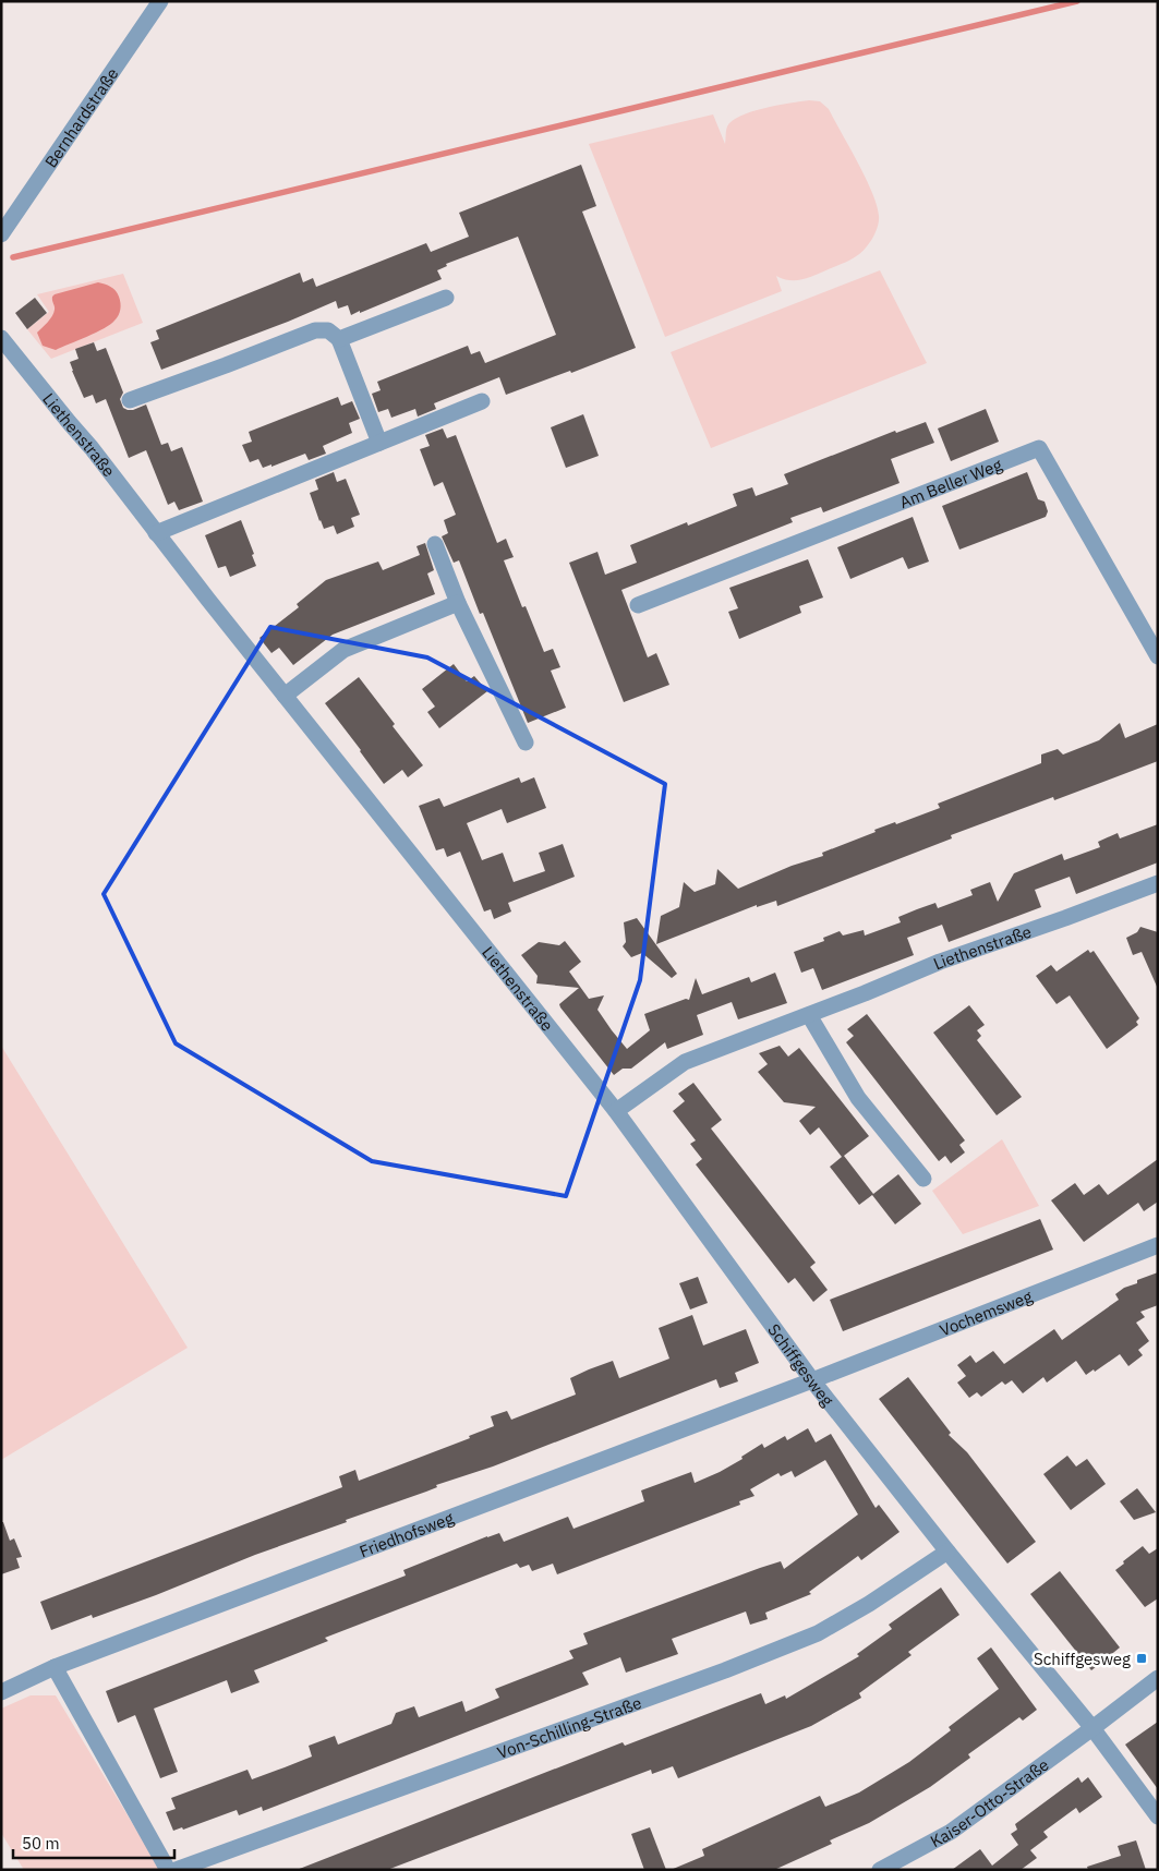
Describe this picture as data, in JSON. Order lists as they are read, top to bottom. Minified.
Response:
{"streets":{"street":["Bernhardstraße","Liethenstraße","Am Beller Weg","Vochemsweg","Schiffgesweg","Friedhofsweg","Von-Schilling-Straße","Kaiser-Otto-Straße"]},"crossings":[["Liethenstraße","Schiffgesweg"],["Vochemsweg","Schiffgesweg"],["Vochemsweg","Friedhofsweg"],["Schiffgesweg","Friedhofsweg"],["Schiffgesweg","Von-Schilling-Straße"],["Schiffgesweg","Kaiser-Otto-Straße"]],"places":{"transit":["Schiffgesweg"]},"scale_bar":"50 m"}
